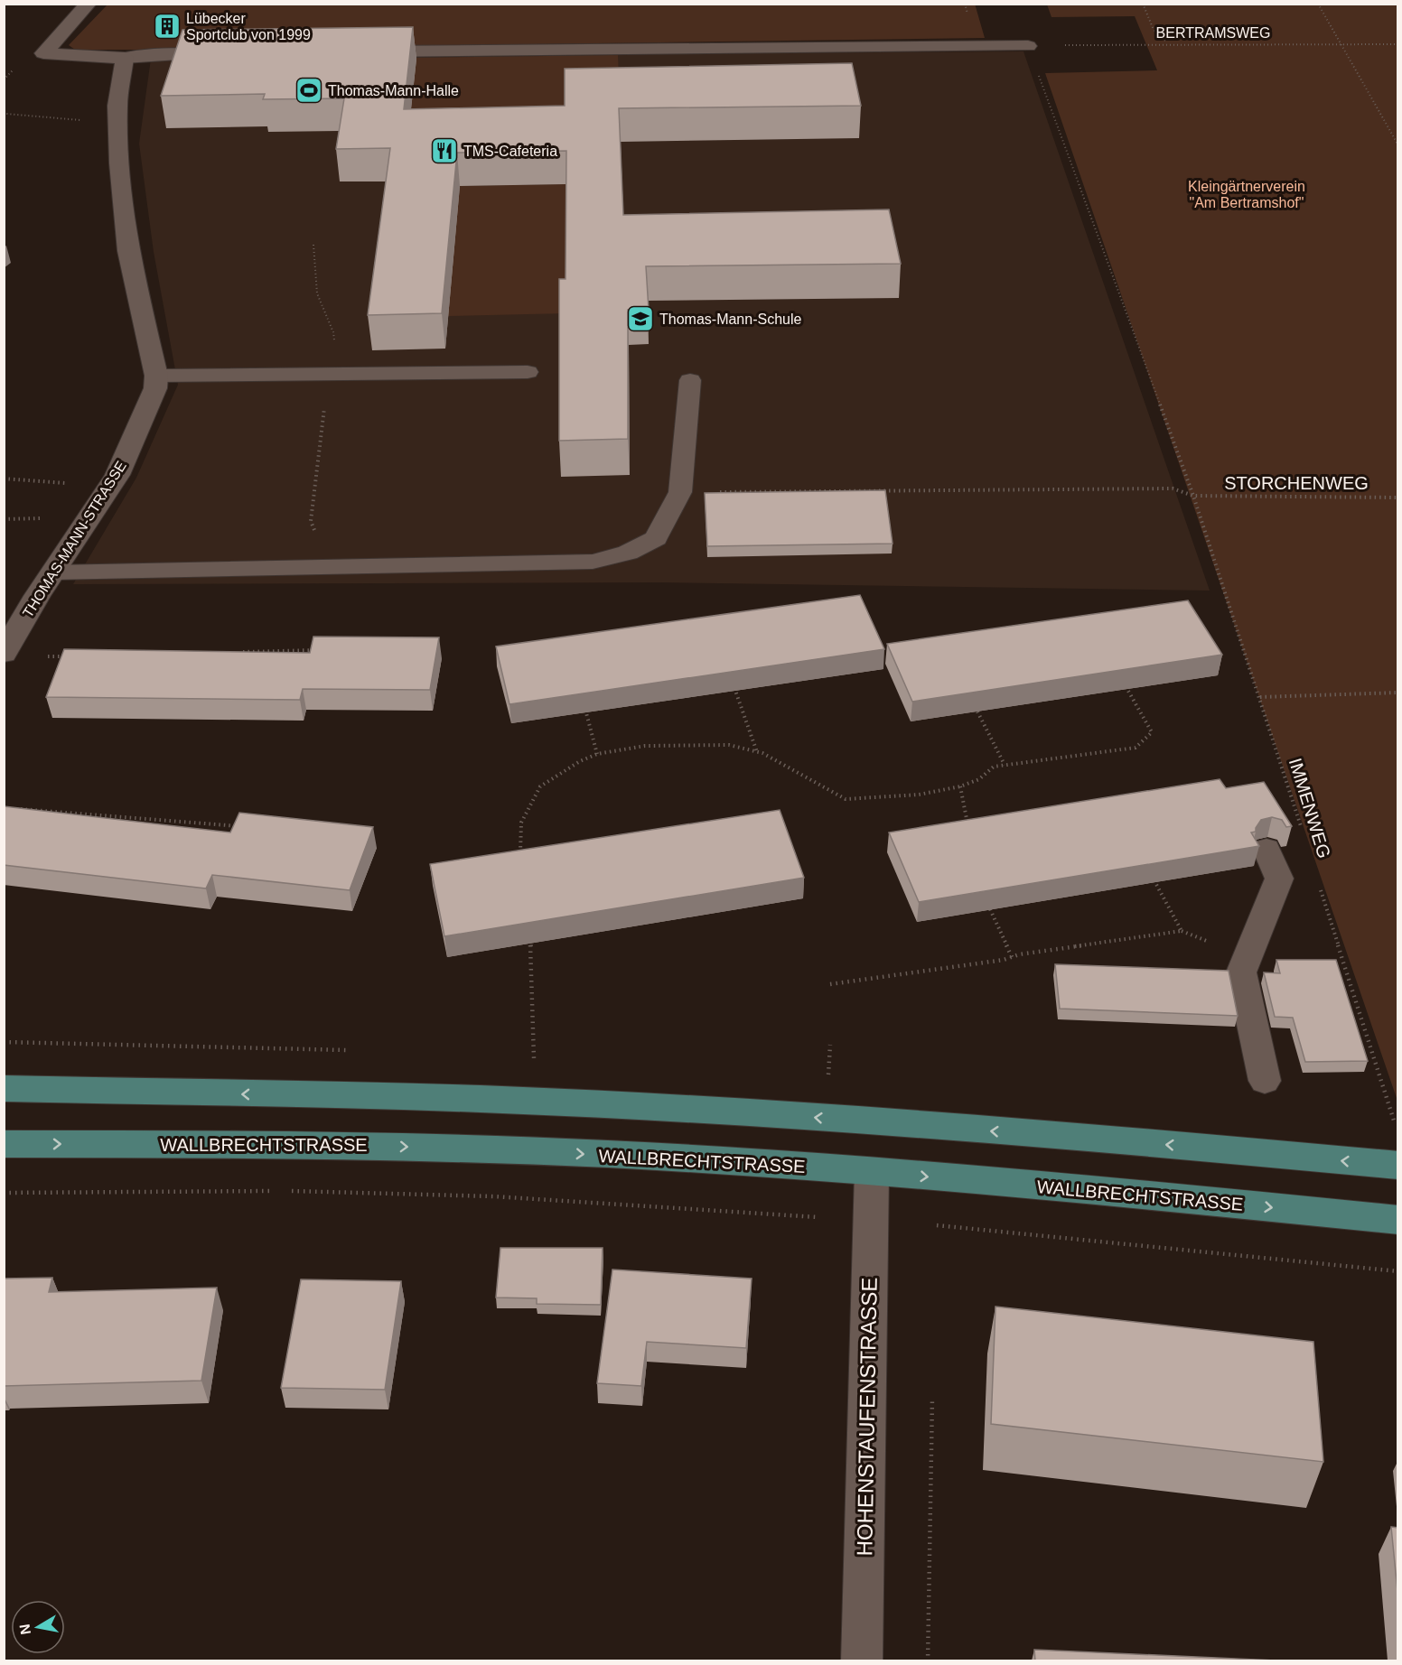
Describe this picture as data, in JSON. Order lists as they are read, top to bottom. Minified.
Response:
{"streets":{"main road":["WALLBRECHTSTRASSE"],"street":["THOMAS-MANN-STRASSE","HOHENSTAUFENSTRASSE"],"path":["BERTRAMSWEG","STORCHENWEG","IMMENWEG"]},"crossings":[["BERTRAMSWEG","IMMENWEG"],["STORCHENWEG","IMMENWEG"],["WALLBRECHTSTRASSE","HOHENSTAUFENSTRASSE"]],"parks":["Kleingärtnerverein \"Am Bertramshof\""],"places":{"building":["Lübecker Sportclub von 1999"],"sports":["Thomas-Mann-Halle"],"restaurant":["TMS-Cafeteria"],"school or university":["Thomas-Mann-Schule"]},"north":"left"}
